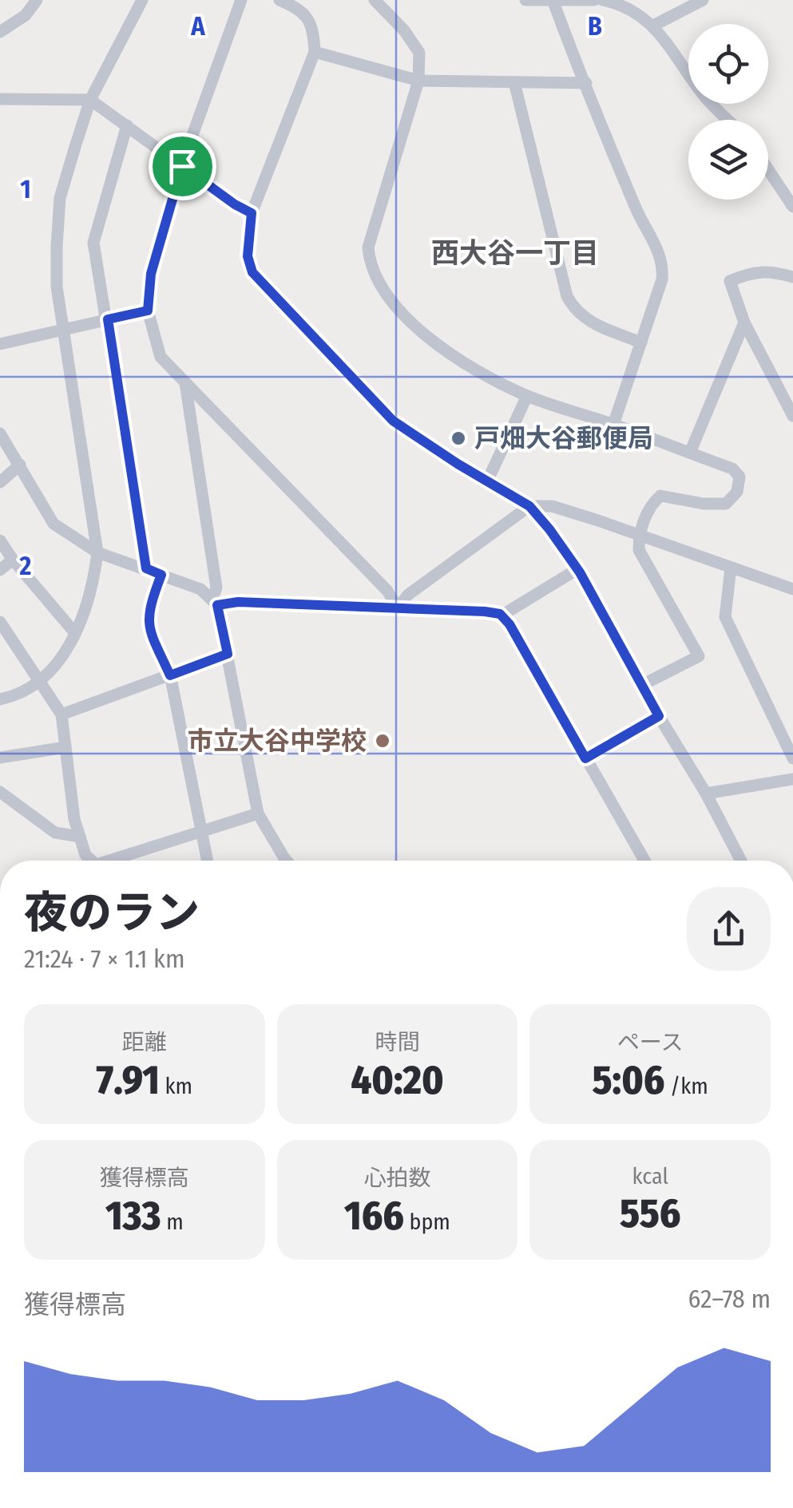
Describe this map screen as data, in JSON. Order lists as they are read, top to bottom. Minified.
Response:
{"districts":["西大谷一丁目"],"places":["戸畑大谷郵便局","市立大谷中学校"],"page":{"heading":["夜のラン","21:24 · 7 × 1.1 km"],"stats":[["距離","7.91 km"],["時間","40:20"],["ペース","5:06 /km"],["獲得標高","133 m"],["心拍数","166 bpm"],["kcal","556"]],"chart":["獲得標高","62–78 m"]},"grid":{"columns":["A","B"],"rows":["1","2"]}}
